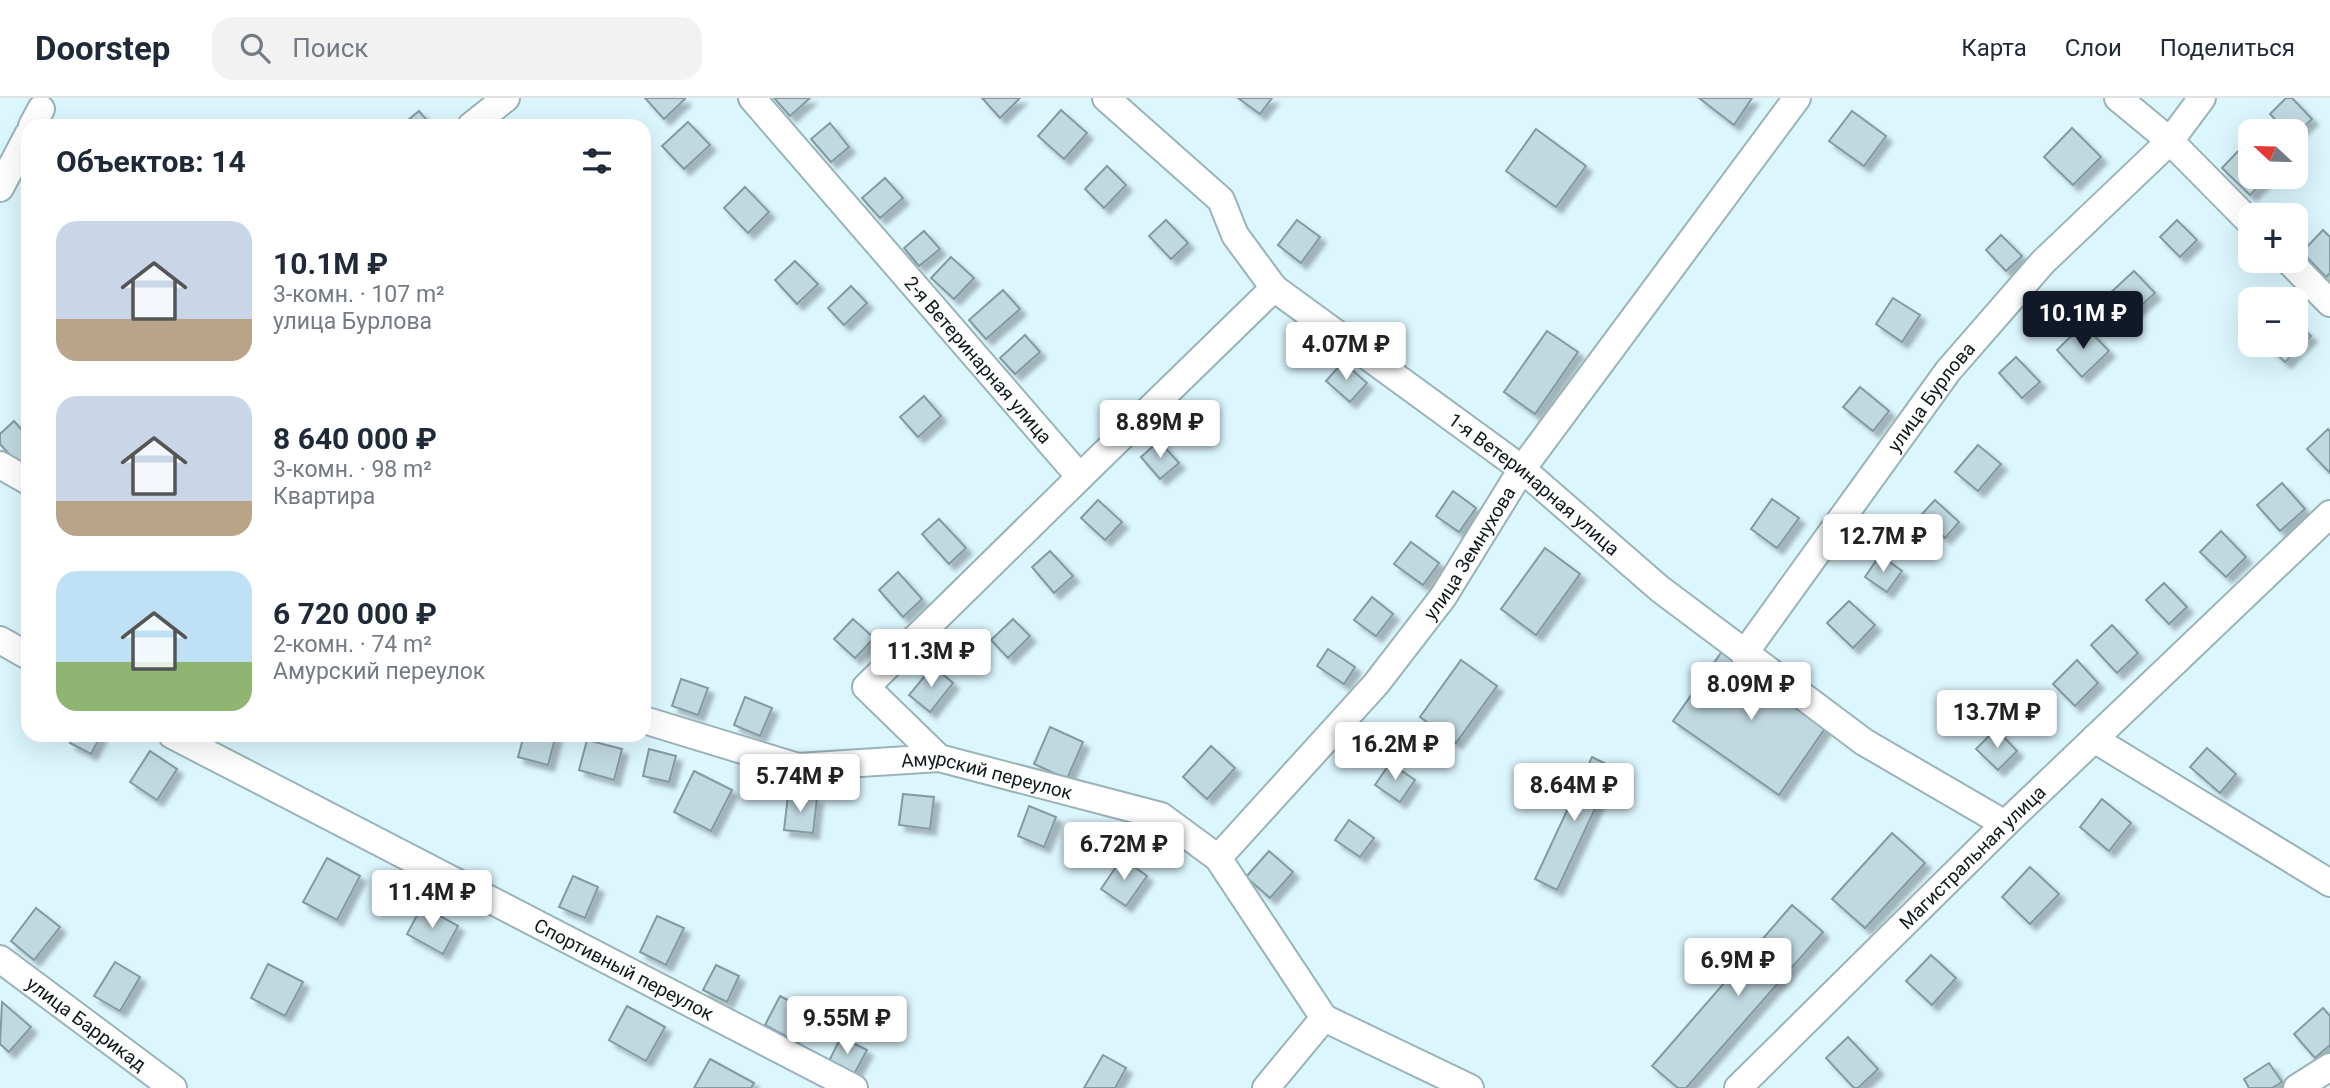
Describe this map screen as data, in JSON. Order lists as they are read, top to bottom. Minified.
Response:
{"streets":{"street":["2-я Ветеринарная улица","улица Бурлова","1-я Ветеринарная улица","улица Земнухова","Амурский переулок","Магистральная улица","Спортивный переулок","улица Баррикад"]},"crossings":[["улица Бурлова","1-я Ветеринарная улица"],["1-я Ветеринарная улица","улица Земнухова"],["1-я Ветеринарная улица","Магистральная улица"],["улица Земнухова","Амурский переулок"]],"north":"left","page":{"header":"Doorstep","search":"Поиск","nav":["Карта","Слои","Поделиться"],"map_buttons":["+","−"],"heading":"Объектов: 14","list":[{"name":"10.1M ₽","note":"3-комн. · 107 m² · улица Бурлова"},{"name":"8 640 000 ₽","note":"3-комн. · 98 m² · Квартира"},{"name":"6 720 000 ₽","note":"2-комн. · 74 m² · Амурский переулок"}],"price":["10.1M ₽","4.07M ₽","8.89M ₽","12.7M ₽","11.3M ₽","8.09M ₽","13.7M ₽","16.2M ₽","5.74M ₽","8.64M ₽","6.72M ₽","11.4M ₽","6.9M ₽","9.55M ₽"]}}
